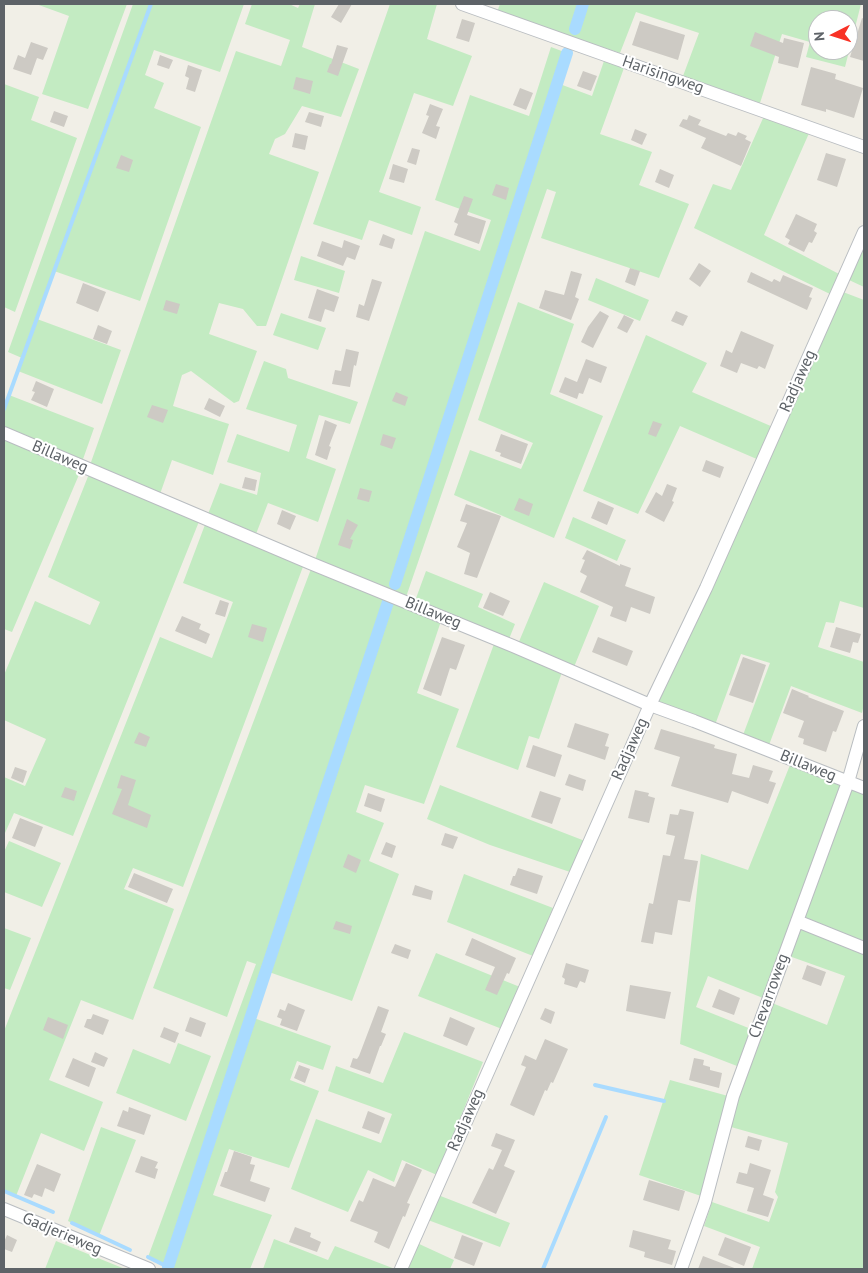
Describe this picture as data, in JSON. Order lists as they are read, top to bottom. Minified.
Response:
{"streets":{"street":["Harisingweg","Radjaweg","Billaweg","Chevarroweg","Gadjerieweg"]},"crossings":[["Radjaweg","Billaweg"],["Billaweg","Chevarroweg"]],"north":"left"}
